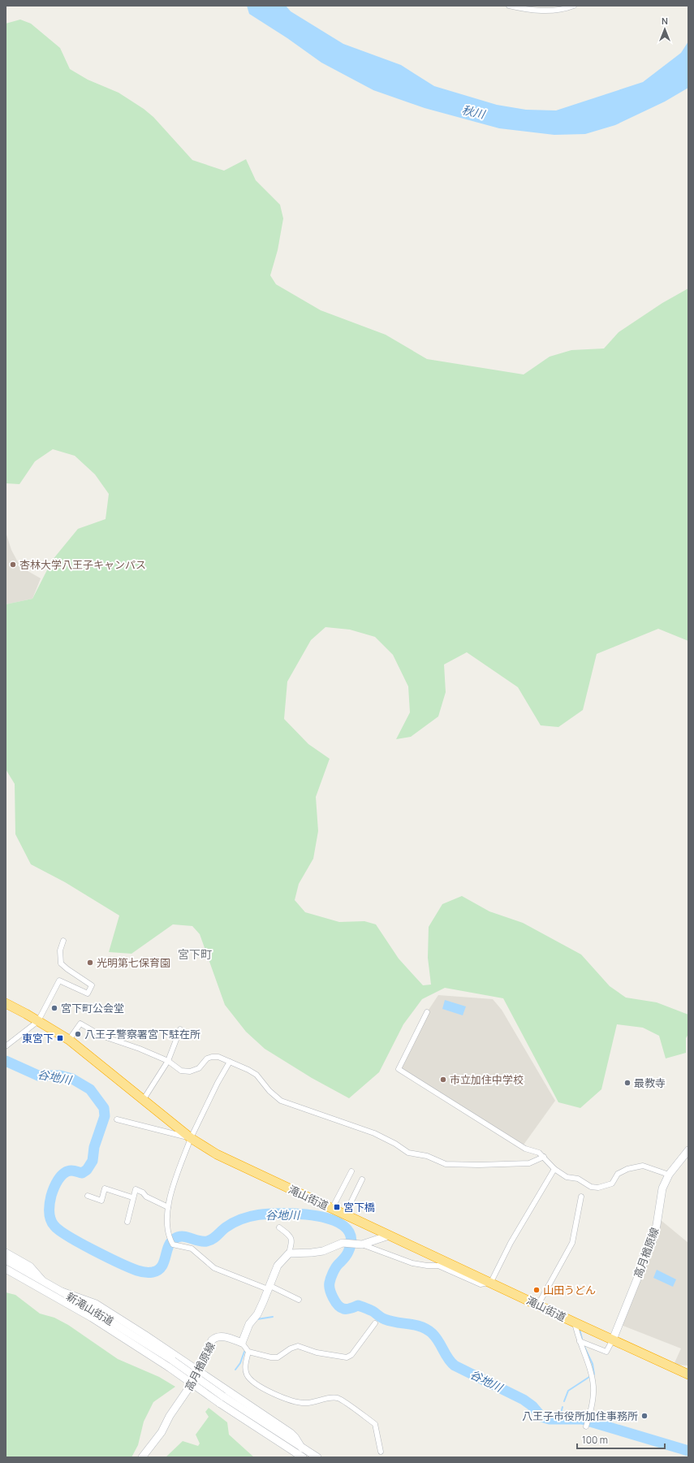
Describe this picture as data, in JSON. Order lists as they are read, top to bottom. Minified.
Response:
{"streets":{"highway":["滝山街道"],"main road":["高月楢原線","新滝山街道"]},"crossings":[["滝山街道","高月楢原線"]],"districts":["宮下町"],"water":["秋川","谷地川"],"places":{"other":["杏林大学八王子キャンパス","光明第七保育園","宮下町公会堂","八王子警察署宮下駐在所","市立加住中学校","最教寺","山田うどん","八王子市役所加住事務所"],"transit":["東宮下","宮下橋"]},"scale_bar":"100 m","north":"top"}
